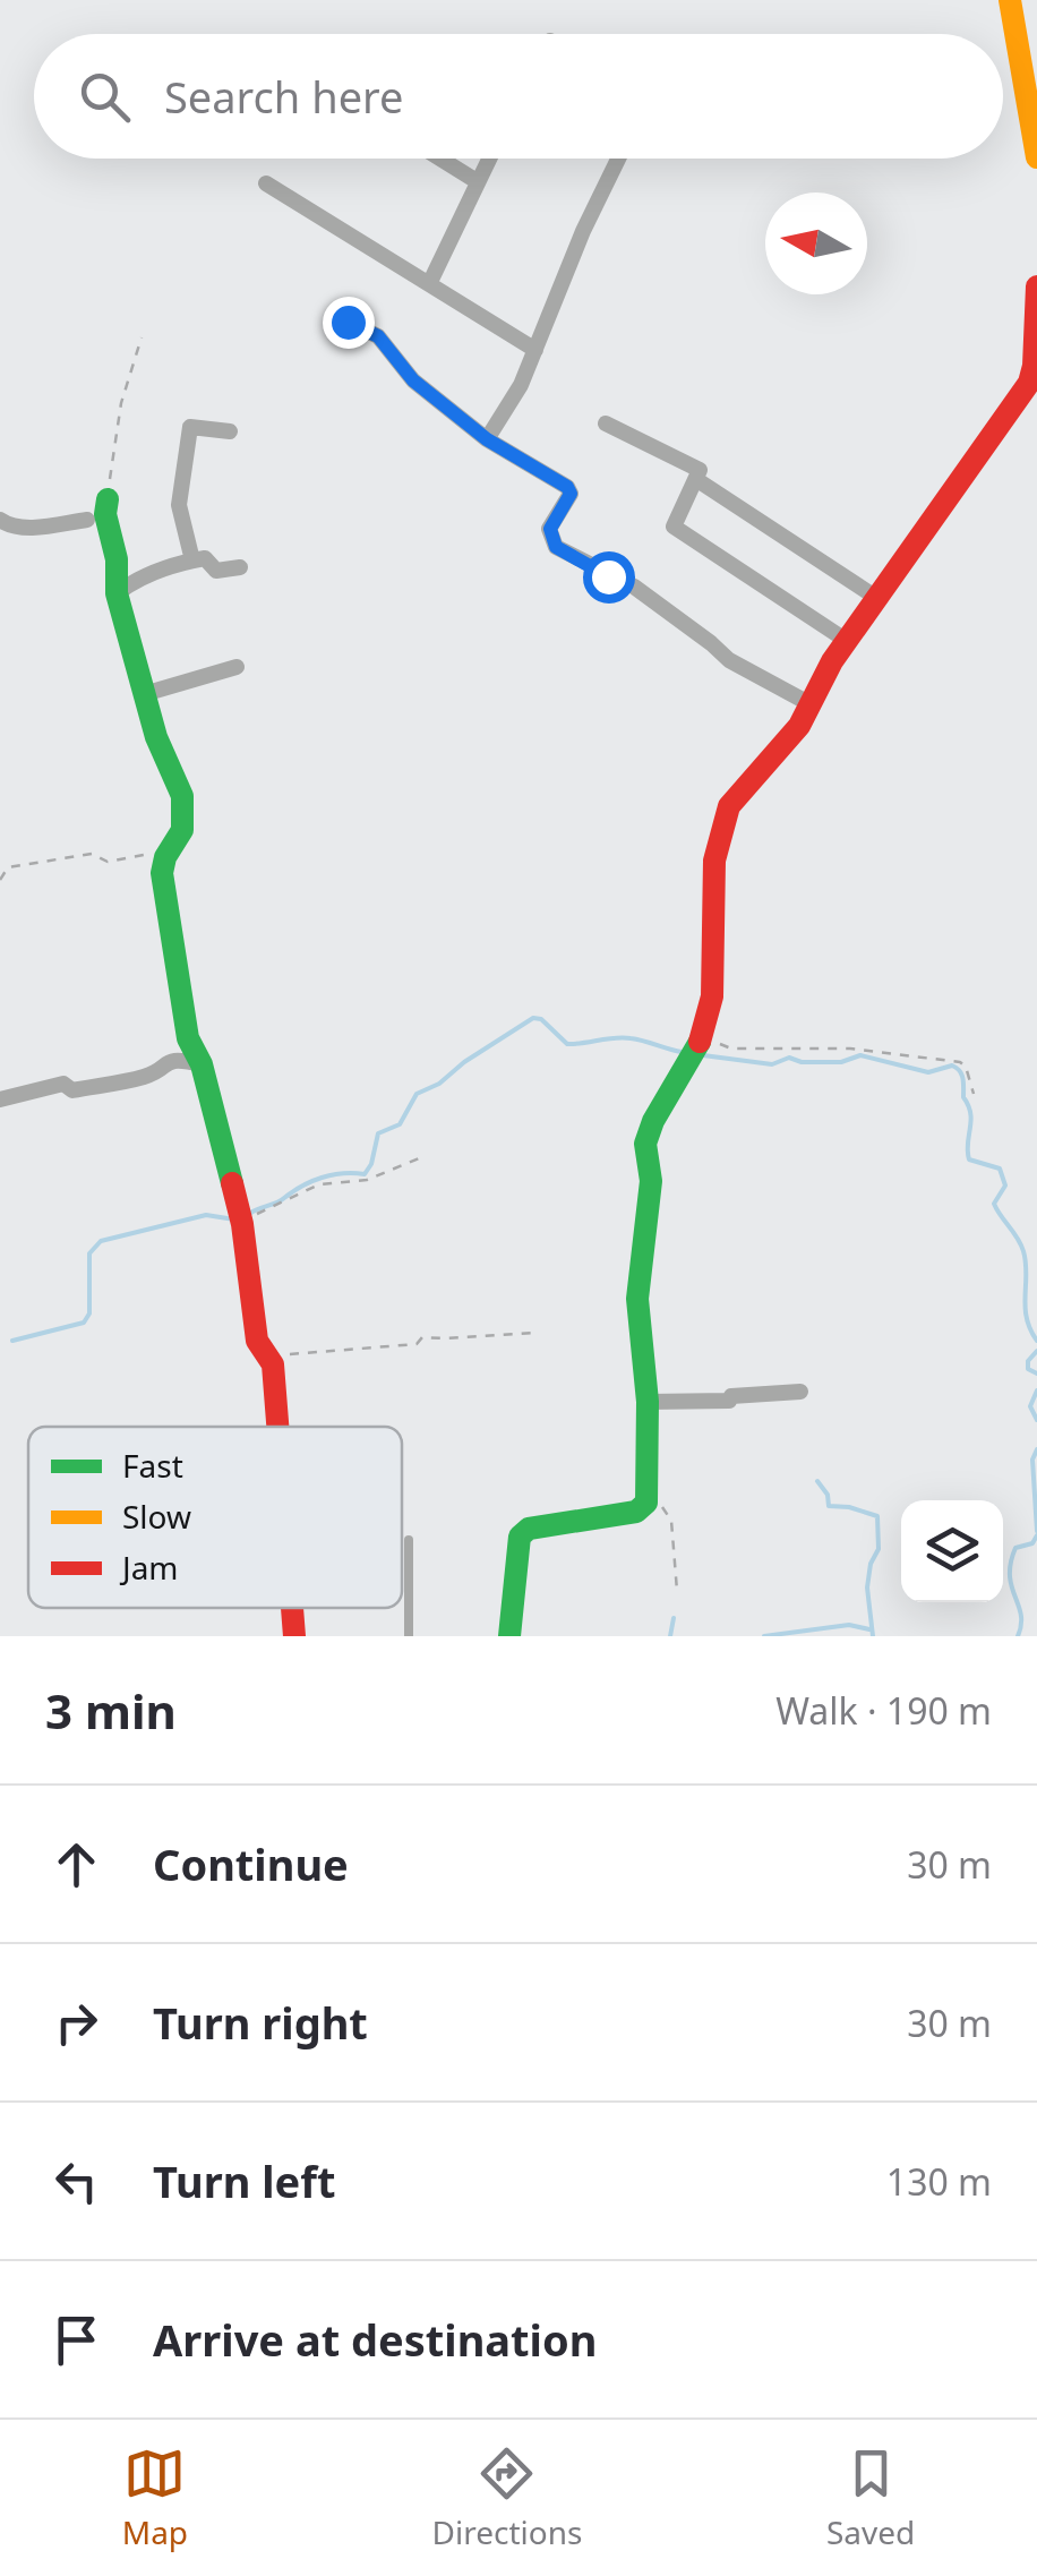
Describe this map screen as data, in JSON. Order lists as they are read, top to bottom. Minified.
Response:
{"legend":["Fast","Slow","Jam"],"north":"left","page":{"search":"Search here","heading":["3 min","Walk · 190 m"],"list":[["Continue","30 m"],["Turn right","30 m"],["Turn left","130 m"],"Arrive at destination"],"nav":["Map","Directions","Saved"]}}
